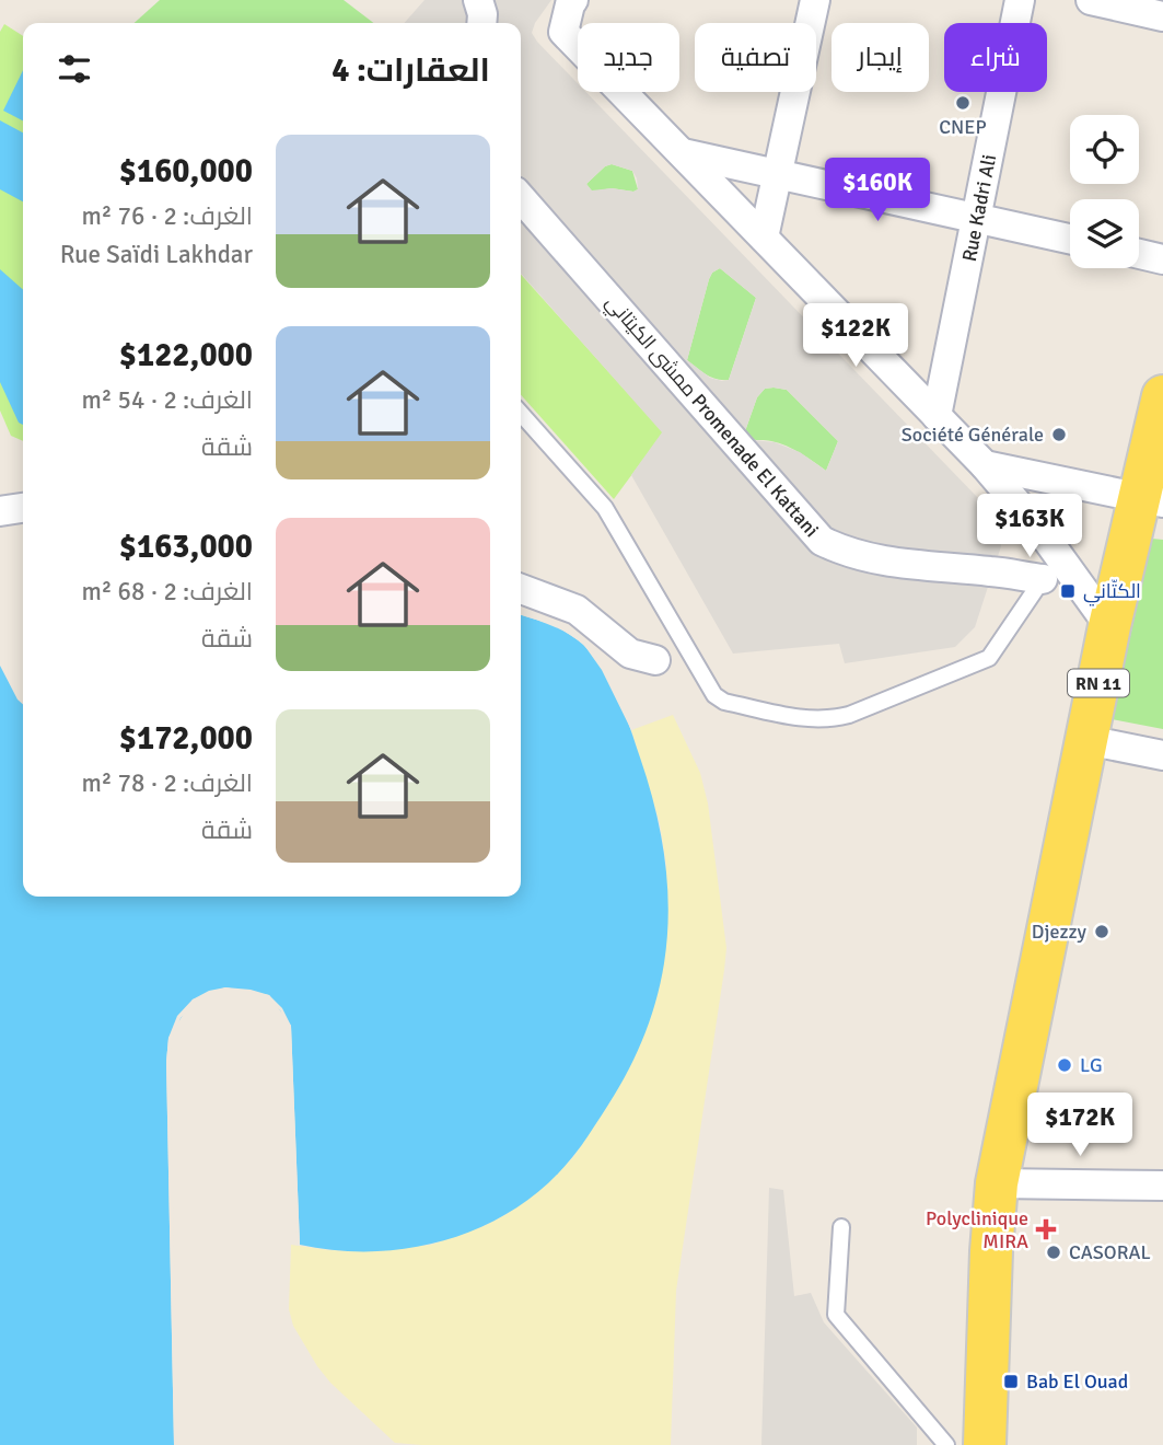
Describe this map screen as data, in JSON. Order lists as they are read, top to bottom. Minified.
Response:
{"streets":{"main road":["RN 11"],"street":["Rue Kadri Ali","ممشى الكيتاني Promenade El Kattani"]},"places":{"other":["CNEP","Société Générale","Djezzy","LG","CASORAL"],"transit":["الكتّاني","Bab El Ouad"],"health":["Polyclinique MIRA"]},"page":{"chip":["شراء","إيجار","تصفية","جديد"],"heading":"العقارات: 4","list":[{"name":"$160,000","note":"الغرف: 2 · 76 m² · Rue Saïdi Lakhdar"},{"name":"$122,000","note":"الغرف: 2 · 54 m² · شقة"},{"name":"$163,000","note":"الغرف: 2 · 68 m² · شقة"},{"name":"$172,000","note":"الغرف: 2 · 78 m² · شقة"}],"price":["$160K","$122K","$163K","$172K"]}}
